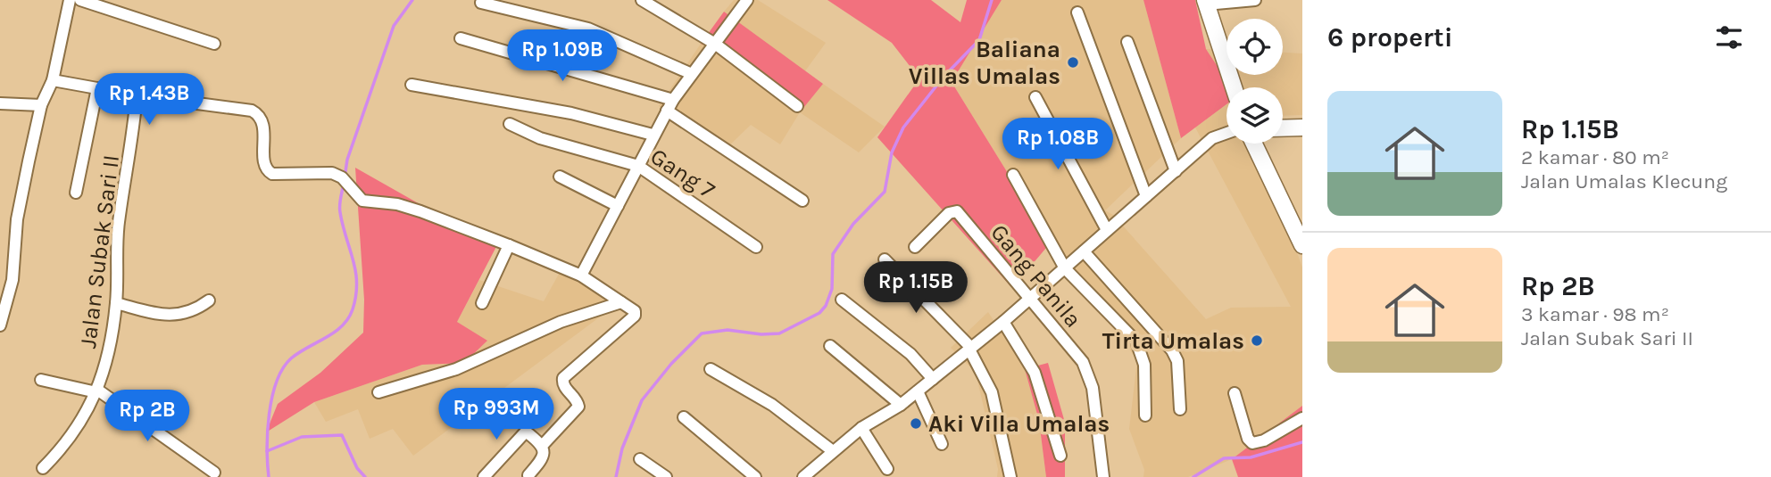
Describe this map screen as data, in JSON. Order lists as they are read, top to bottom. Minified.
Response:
{"streets":{"street":["Gang 7","Jalan Subak Sari II","Gang Panila"]},"places":["Baliana Villas Umalas","Tirta Umalas","Aki Villa Umalas"],"page":{"heading":"6 properti","price":["Rp 1.09B","Rp 1.43B","Rp 1.08B","Rp 1.15B","Rp 993M","Rp 2B"],"list":[{"name":"Rp 1.15B","note":"2 kamar · 80 m² · Jalan Umalas Klecung"},{"name":"Rp 2B","note":"3 kamar · 98 m² · Jalan Subak Sari II"}]}}
